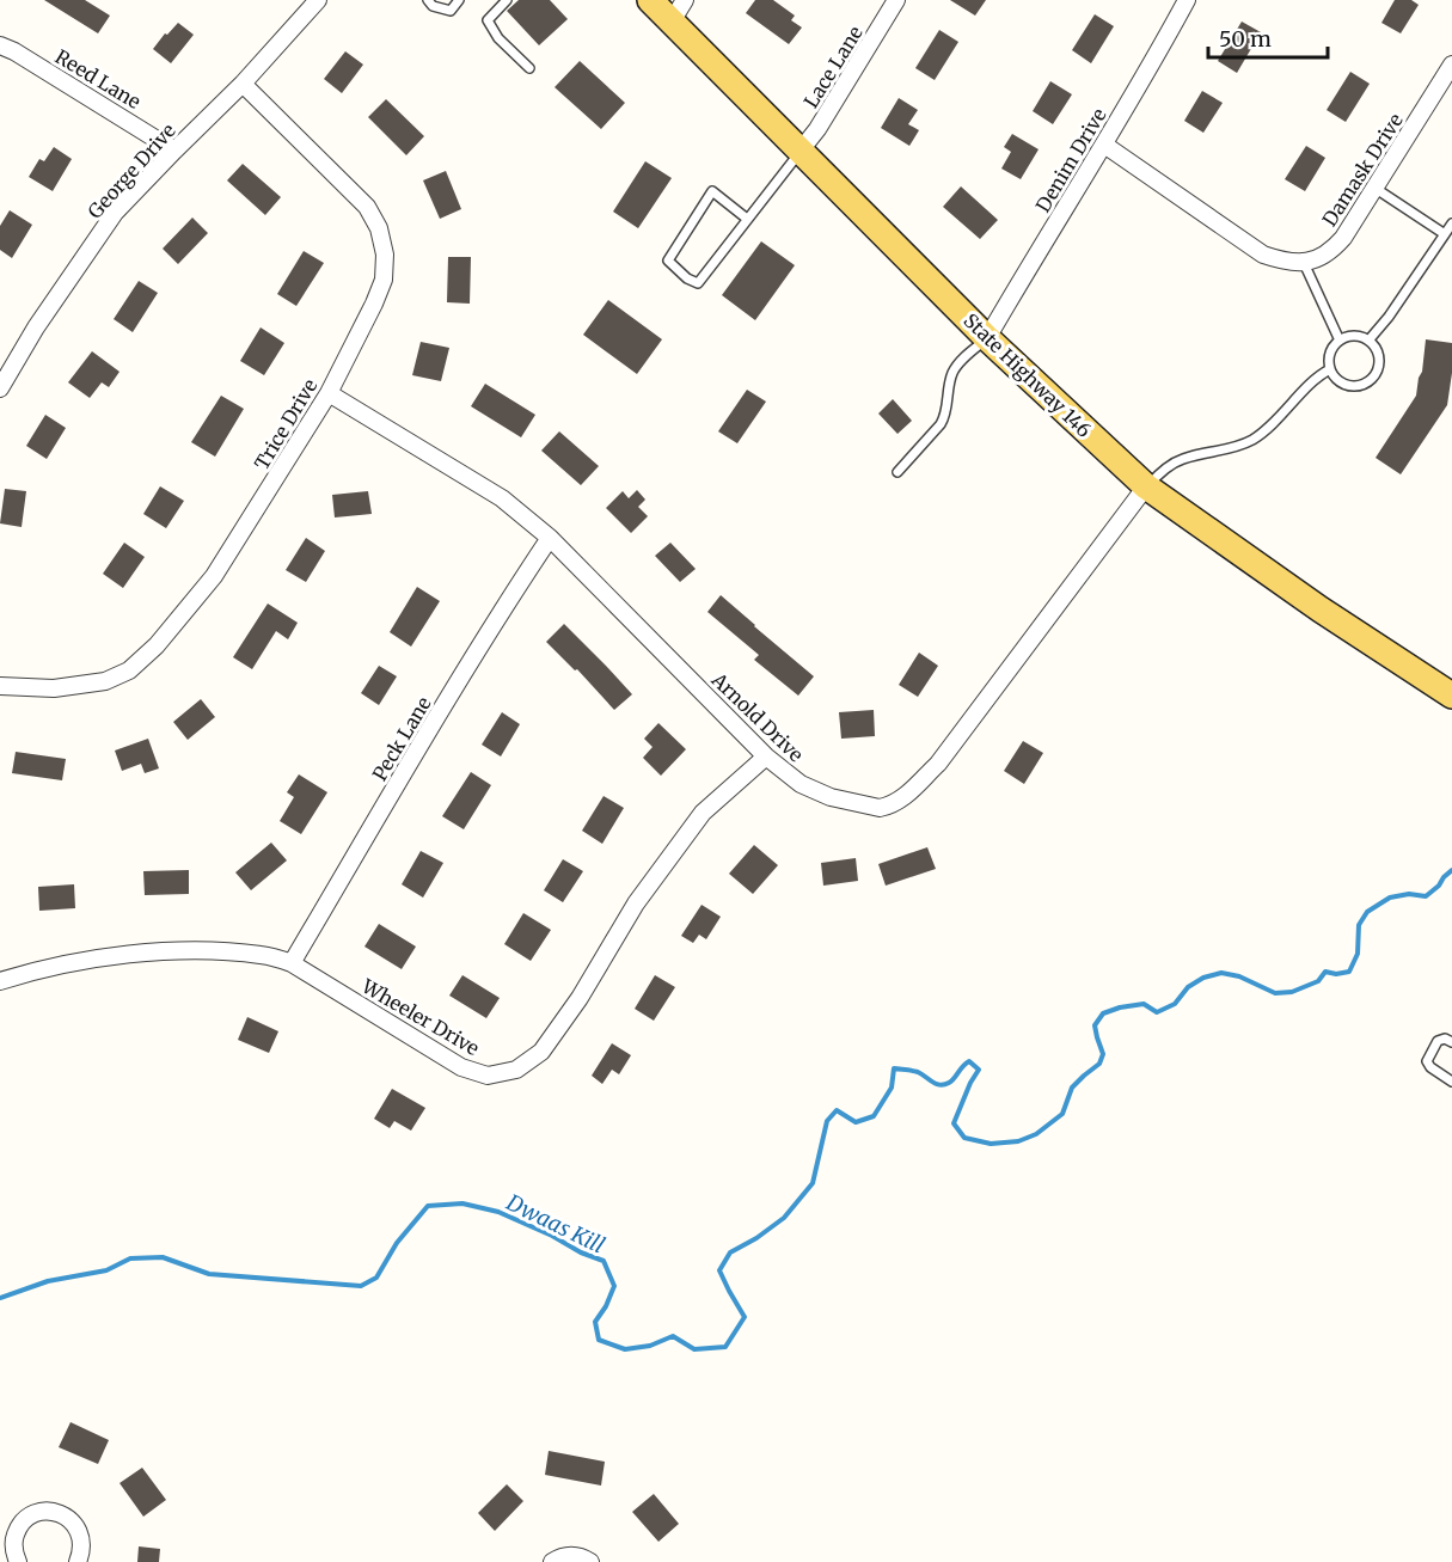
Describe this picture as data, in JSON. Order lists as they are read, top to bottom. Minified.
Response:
{"streets":{"main road":["State Highway 146"],"street":["Lace Lane","Reed Lane","Denim Drive","Damask Drive","George Drive","Trice Drive","Arnold Drive","Peck Lane","Wheeler Drive"]},"crossings":[["Lace Lane","State Highway 146"],["Reed Lane","George Drive"],["Denim Drive","State Highway 146"],["George Drive","Trice Drive"],["State Highway 146","Arnold Drive"],["Trice Drive","Arnold Drive"],["Arnold Drive","Peck Lane"],["Arnold Drive","Wheeler Drive"],["Peck Lane","Wheeler Drive"]],"water":["Dwaas Kill"],"scale_bar":"50 m"}
